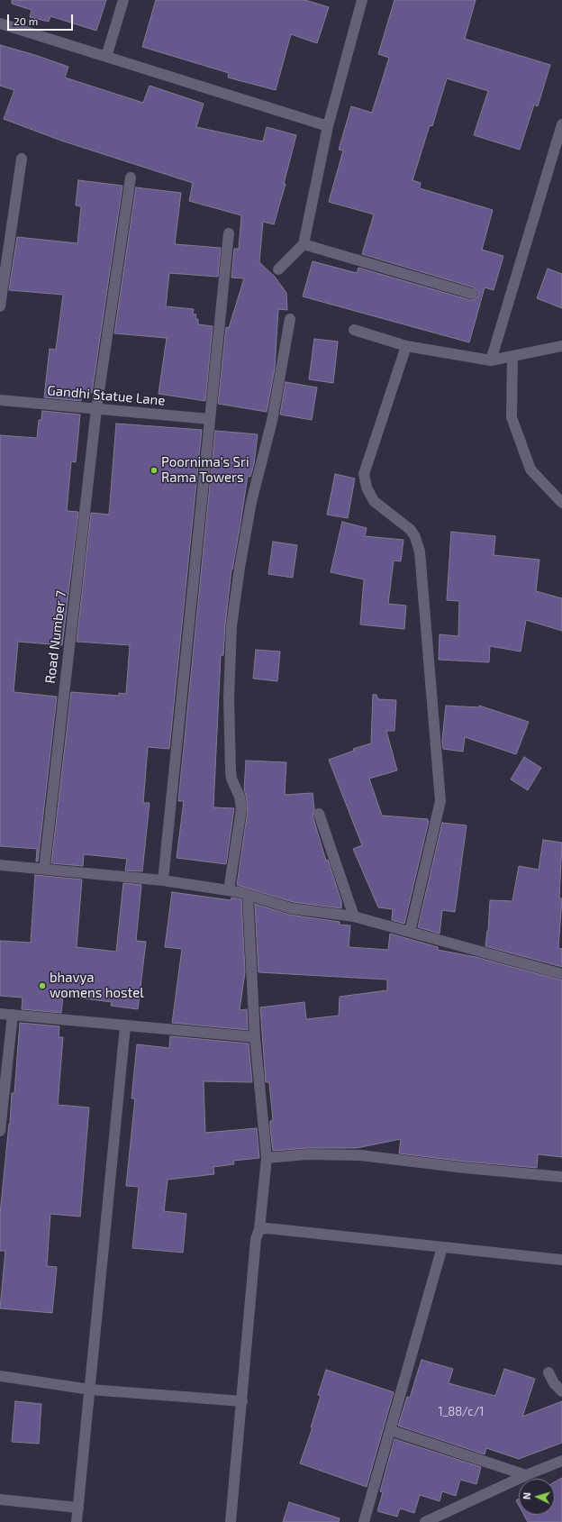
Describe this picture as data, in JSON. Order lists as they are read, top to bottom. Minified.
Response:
{"streets":{"street":["Gandhi Statue Lane","Road Number 7"]},"crossings":[["Gandhi Statue Lane","Road Number 7"]],"places":["Poornima's Sri Rama Towers","bhavya womens hostel"],"house_numbers":["1_88/c/1"],"scale_bar":"20 m","north":"left"}
